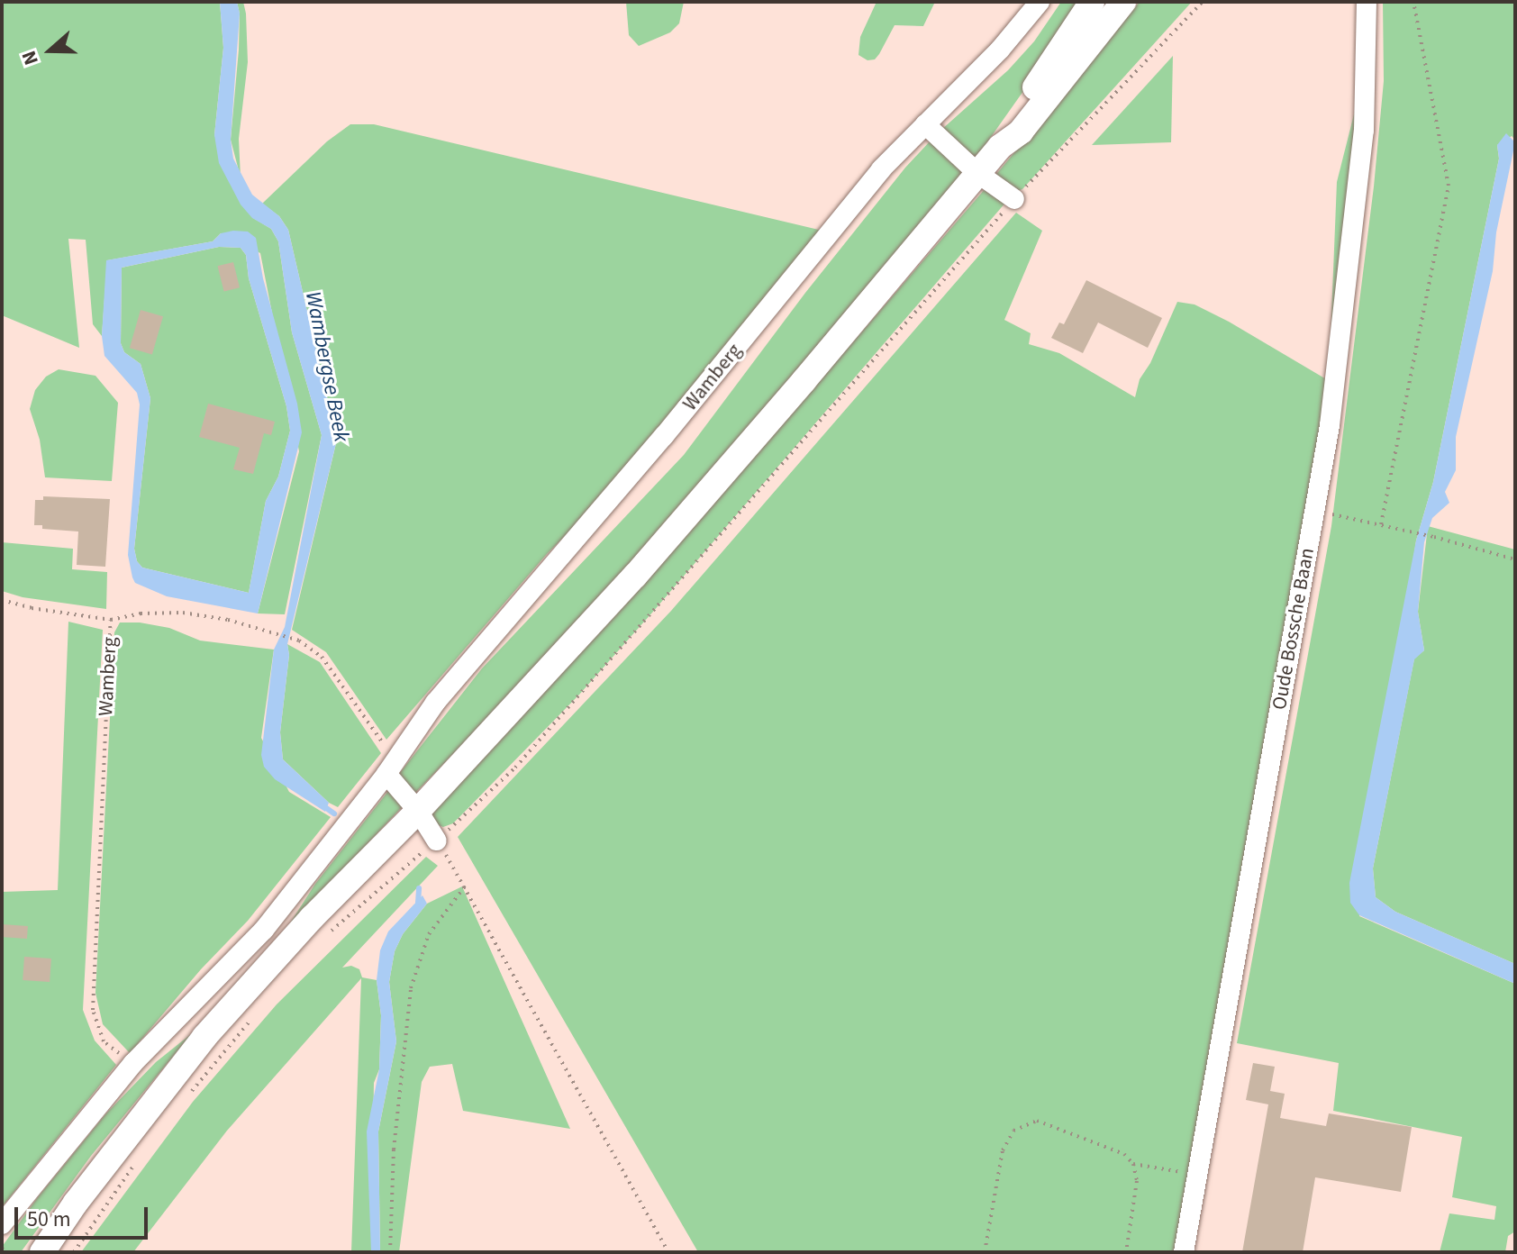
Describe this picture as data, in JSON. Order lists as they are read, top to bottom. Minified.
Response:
{"streets":{"street":["Wamberg","Oude Bossche Baan"]},"water":["Wambergse Beek"],"scale_bar":"50 m","north":"left"}
